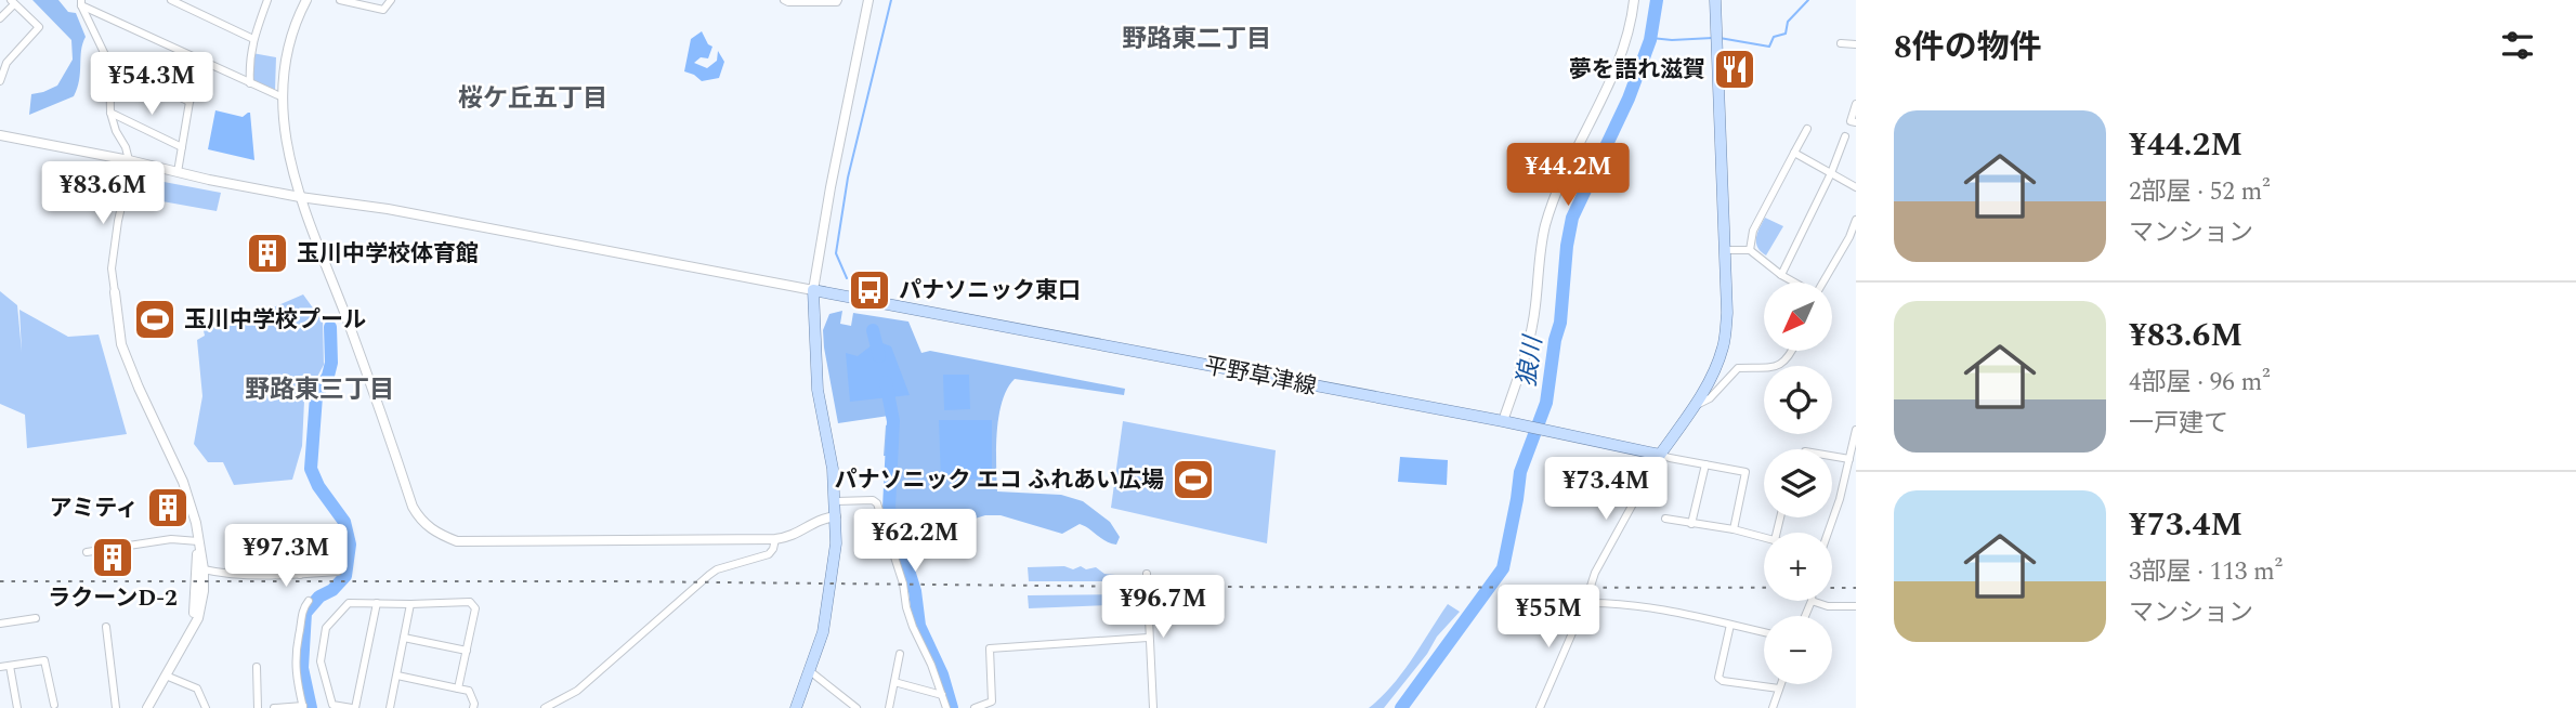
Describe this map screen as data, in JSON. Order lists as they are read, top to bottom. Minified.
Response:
{"streets":{"main road":["平野草津線"]},"districts":["野路東二丁目","桜ケ丘五丁目","野路東三丁目"],"water":["狼川"],"places":{"restaurant":["夢を語れ滋賀"],"building":["玉川中学校体育館","アミティ","ラクーンD-2"],"bus stop":["パナソニック東口"],"sports":["玉川中学校プール","パナソニック エコ ふれあい広場"]},"north":"bottom left","page":{"heading":"8件の物件","price":["¥54.3M","¥44.2M","¥83.6M","¥73.4M","¥62.2M","¥97.3M","¥96.7M","¥55M"],"list":[{"name":"¥44.2M","note":"2部屋 · 52 m² · マンション"},{"name":"¥83.6M","note":"4部屋 · 96 m² · 一戸建て"},{"name":"¥73.4M","note":"3部屋 · 113 m² · マンション"}],"map_buttons":["+","−"]}}
